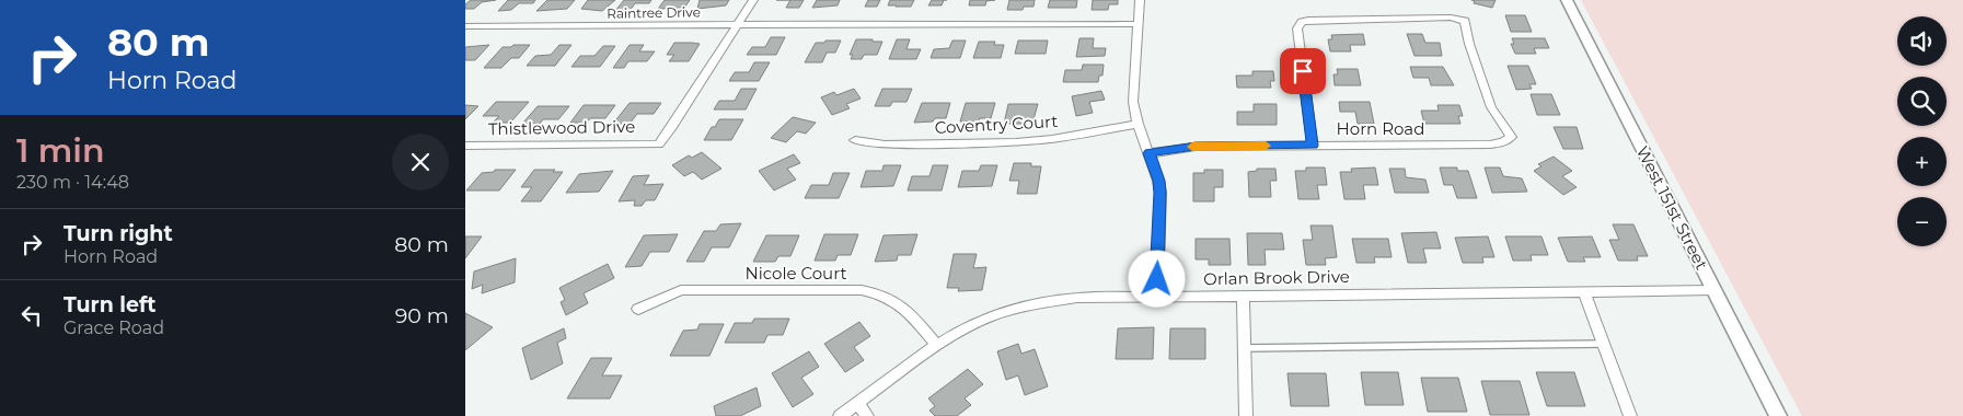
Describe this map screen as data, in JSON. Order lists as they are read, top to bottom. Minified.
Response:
{"streets":{"street":["Raintree Drive","Coventry Court","Thistlewood Drive","Horn Road","West 151st Street","Nicole Court","Orlan Brook Drive"]},"crossings":[["Raintree Drive","Thistlewood Drive"],["West 151st Street","Orlan Brook Drive"],["Nicole Court","Orlan Brook Drive"]],"page":{"turn":["80 m","Horn Road"],"map_buttons":["+","−"],"heading":["1 min","230 m · 14:48"],"list":[{"name":"Turn right","note":"Horn Road","value":"80 m"},{"name":"Turn left","note":"Grace Road","value":"90 m"}]}}
